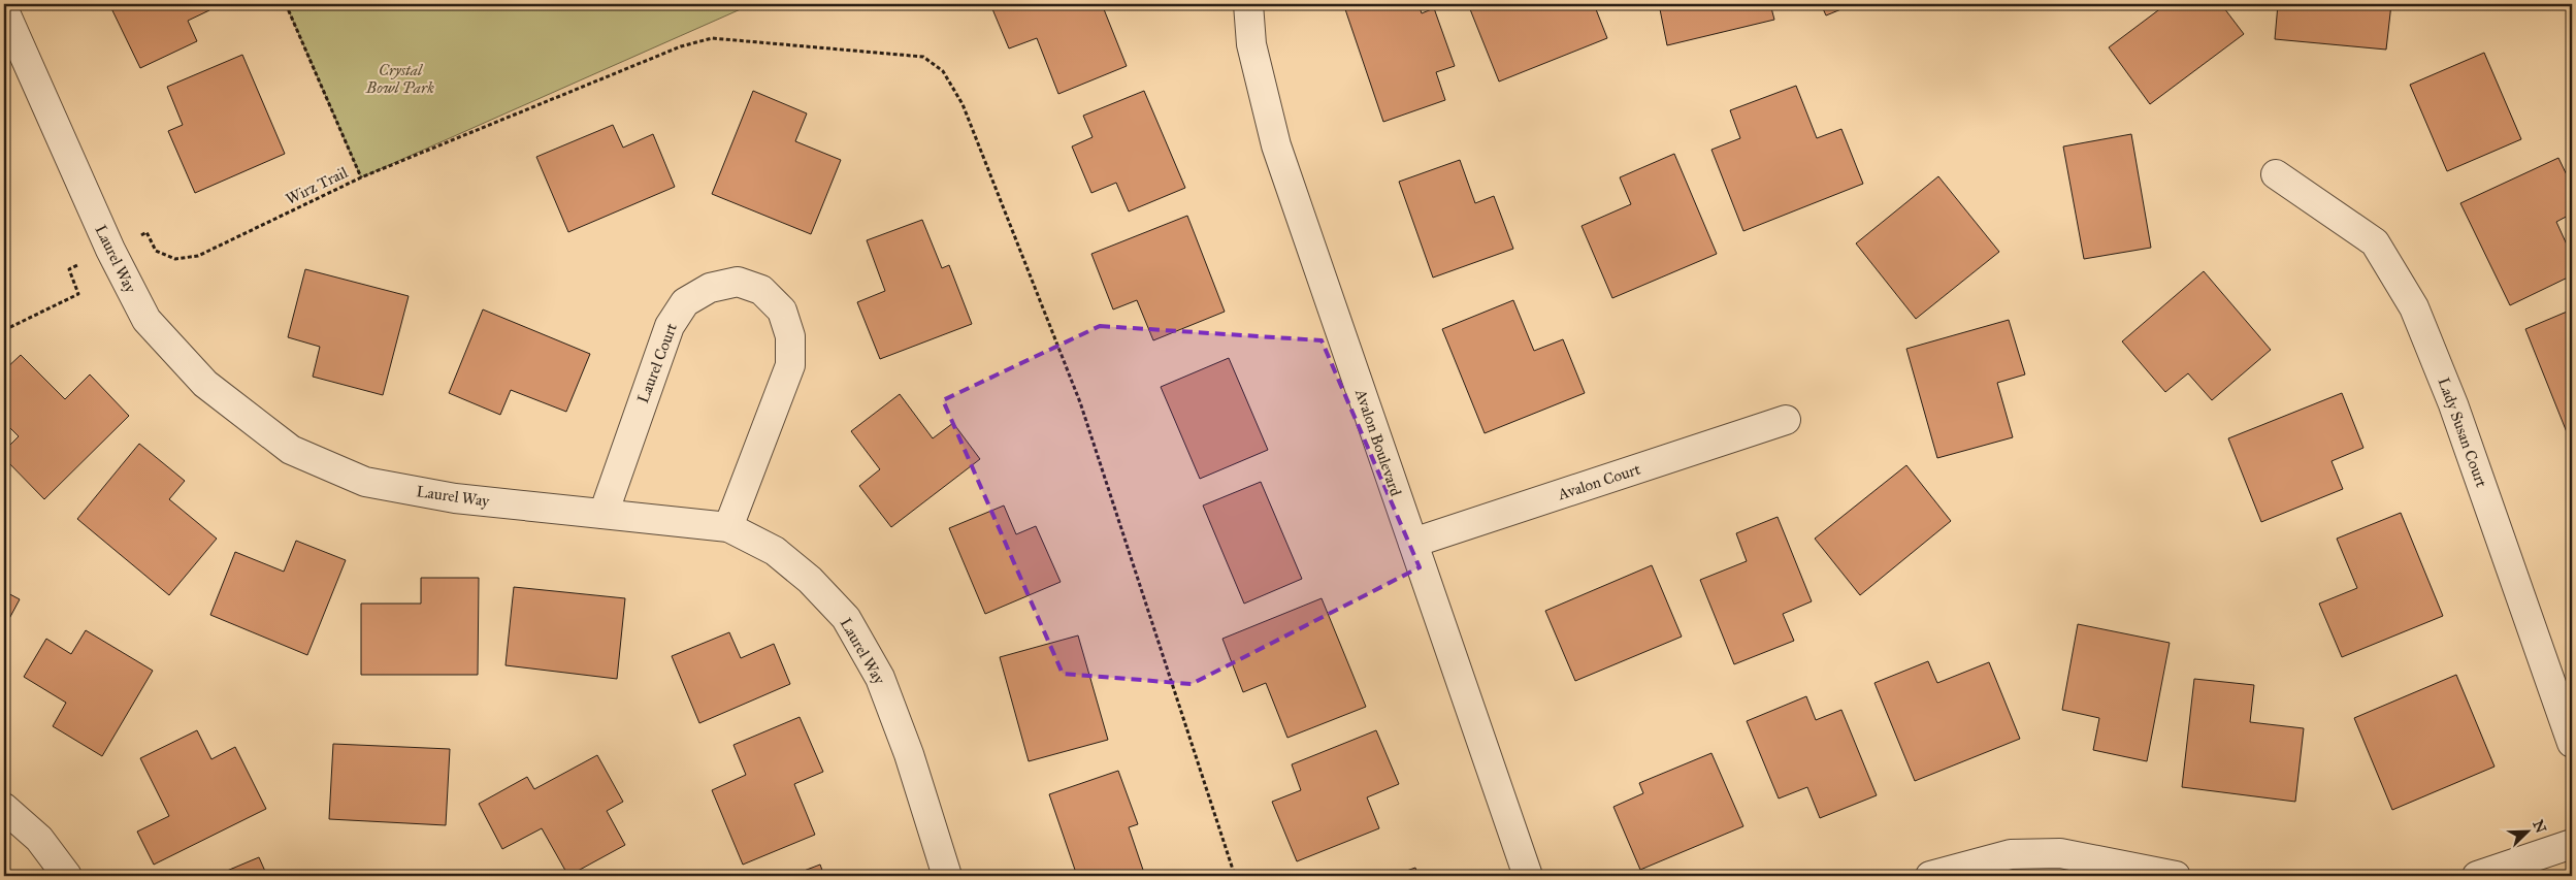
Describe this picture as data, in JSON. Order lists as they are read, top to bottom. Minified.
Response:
{"streets":{"street":["Laurel Way","Laurel Court","Lady Susan Court","Avalon Boulevard","Avalon Court"],"path":["Wirz Trail"]},"crossings":[["Laurel Way","Laurel Court"],["Avalon Boulevard","Avalon Court"]],"parks":["Crystal Bowl Park"],"north":"top right"}
